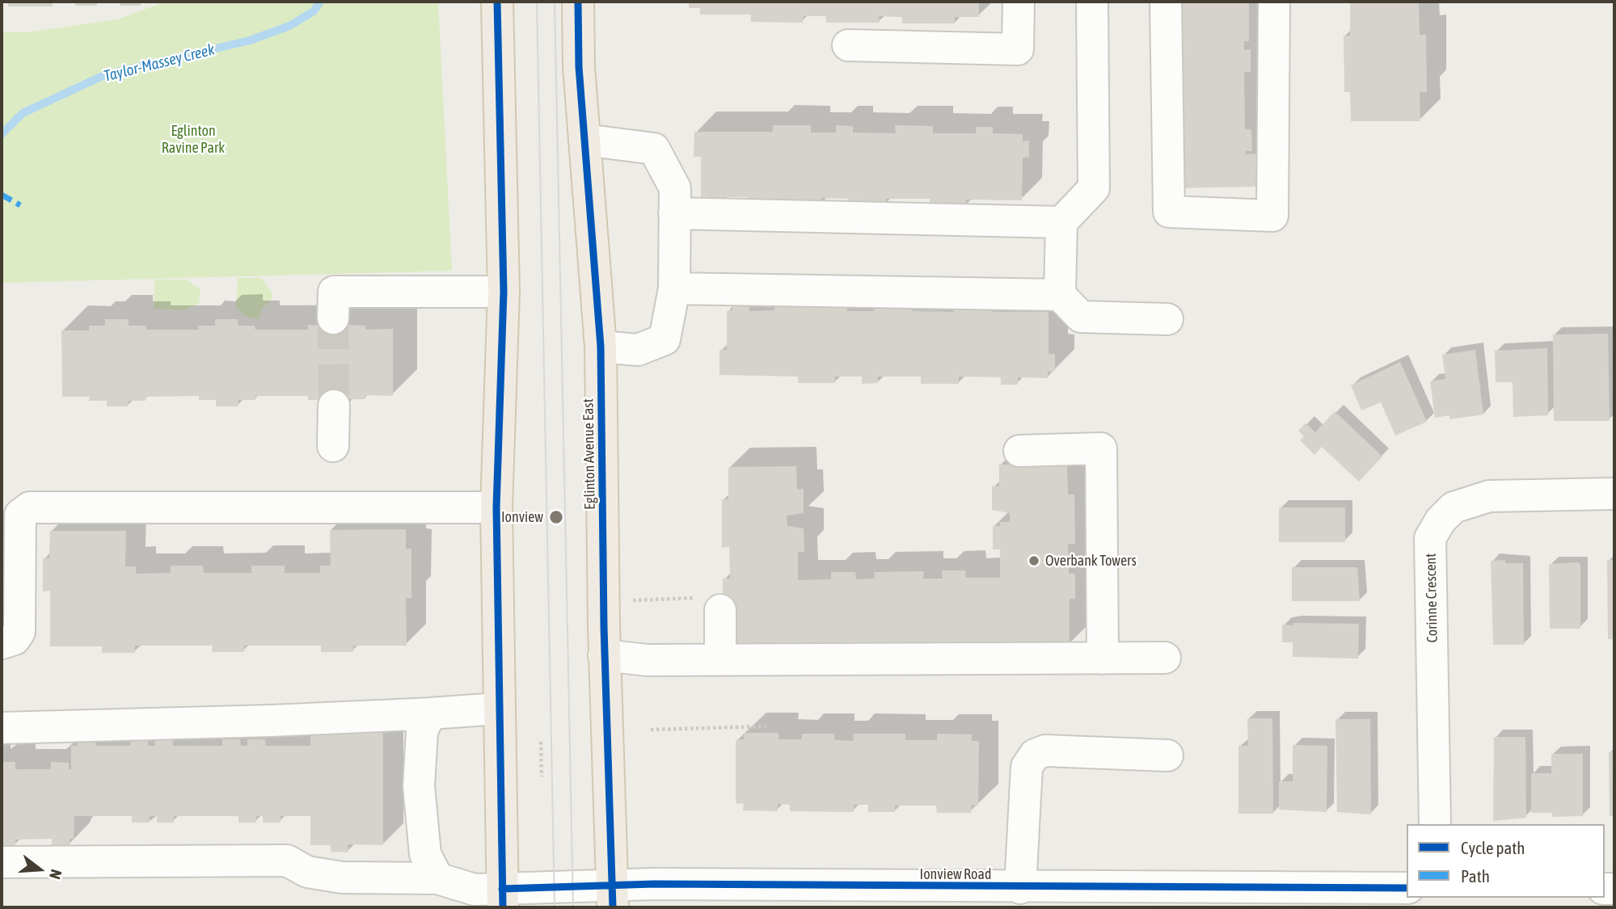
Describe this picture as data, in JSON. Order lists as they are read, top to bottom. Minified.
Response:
{"streets":{"main road":["Eglinton Avenue East"],"street":["Corinne Crescent","Ionview Road"]},"crossings":[["Eglinton Avenue East","Ionview Road"]],"water":["Taylor-Massey Creek"],"parks":["Eglinton Ravine Park"],"places":["Ionview","Overbank Towers"],"legend":["Cycle path","Path"],"north":"right"}
